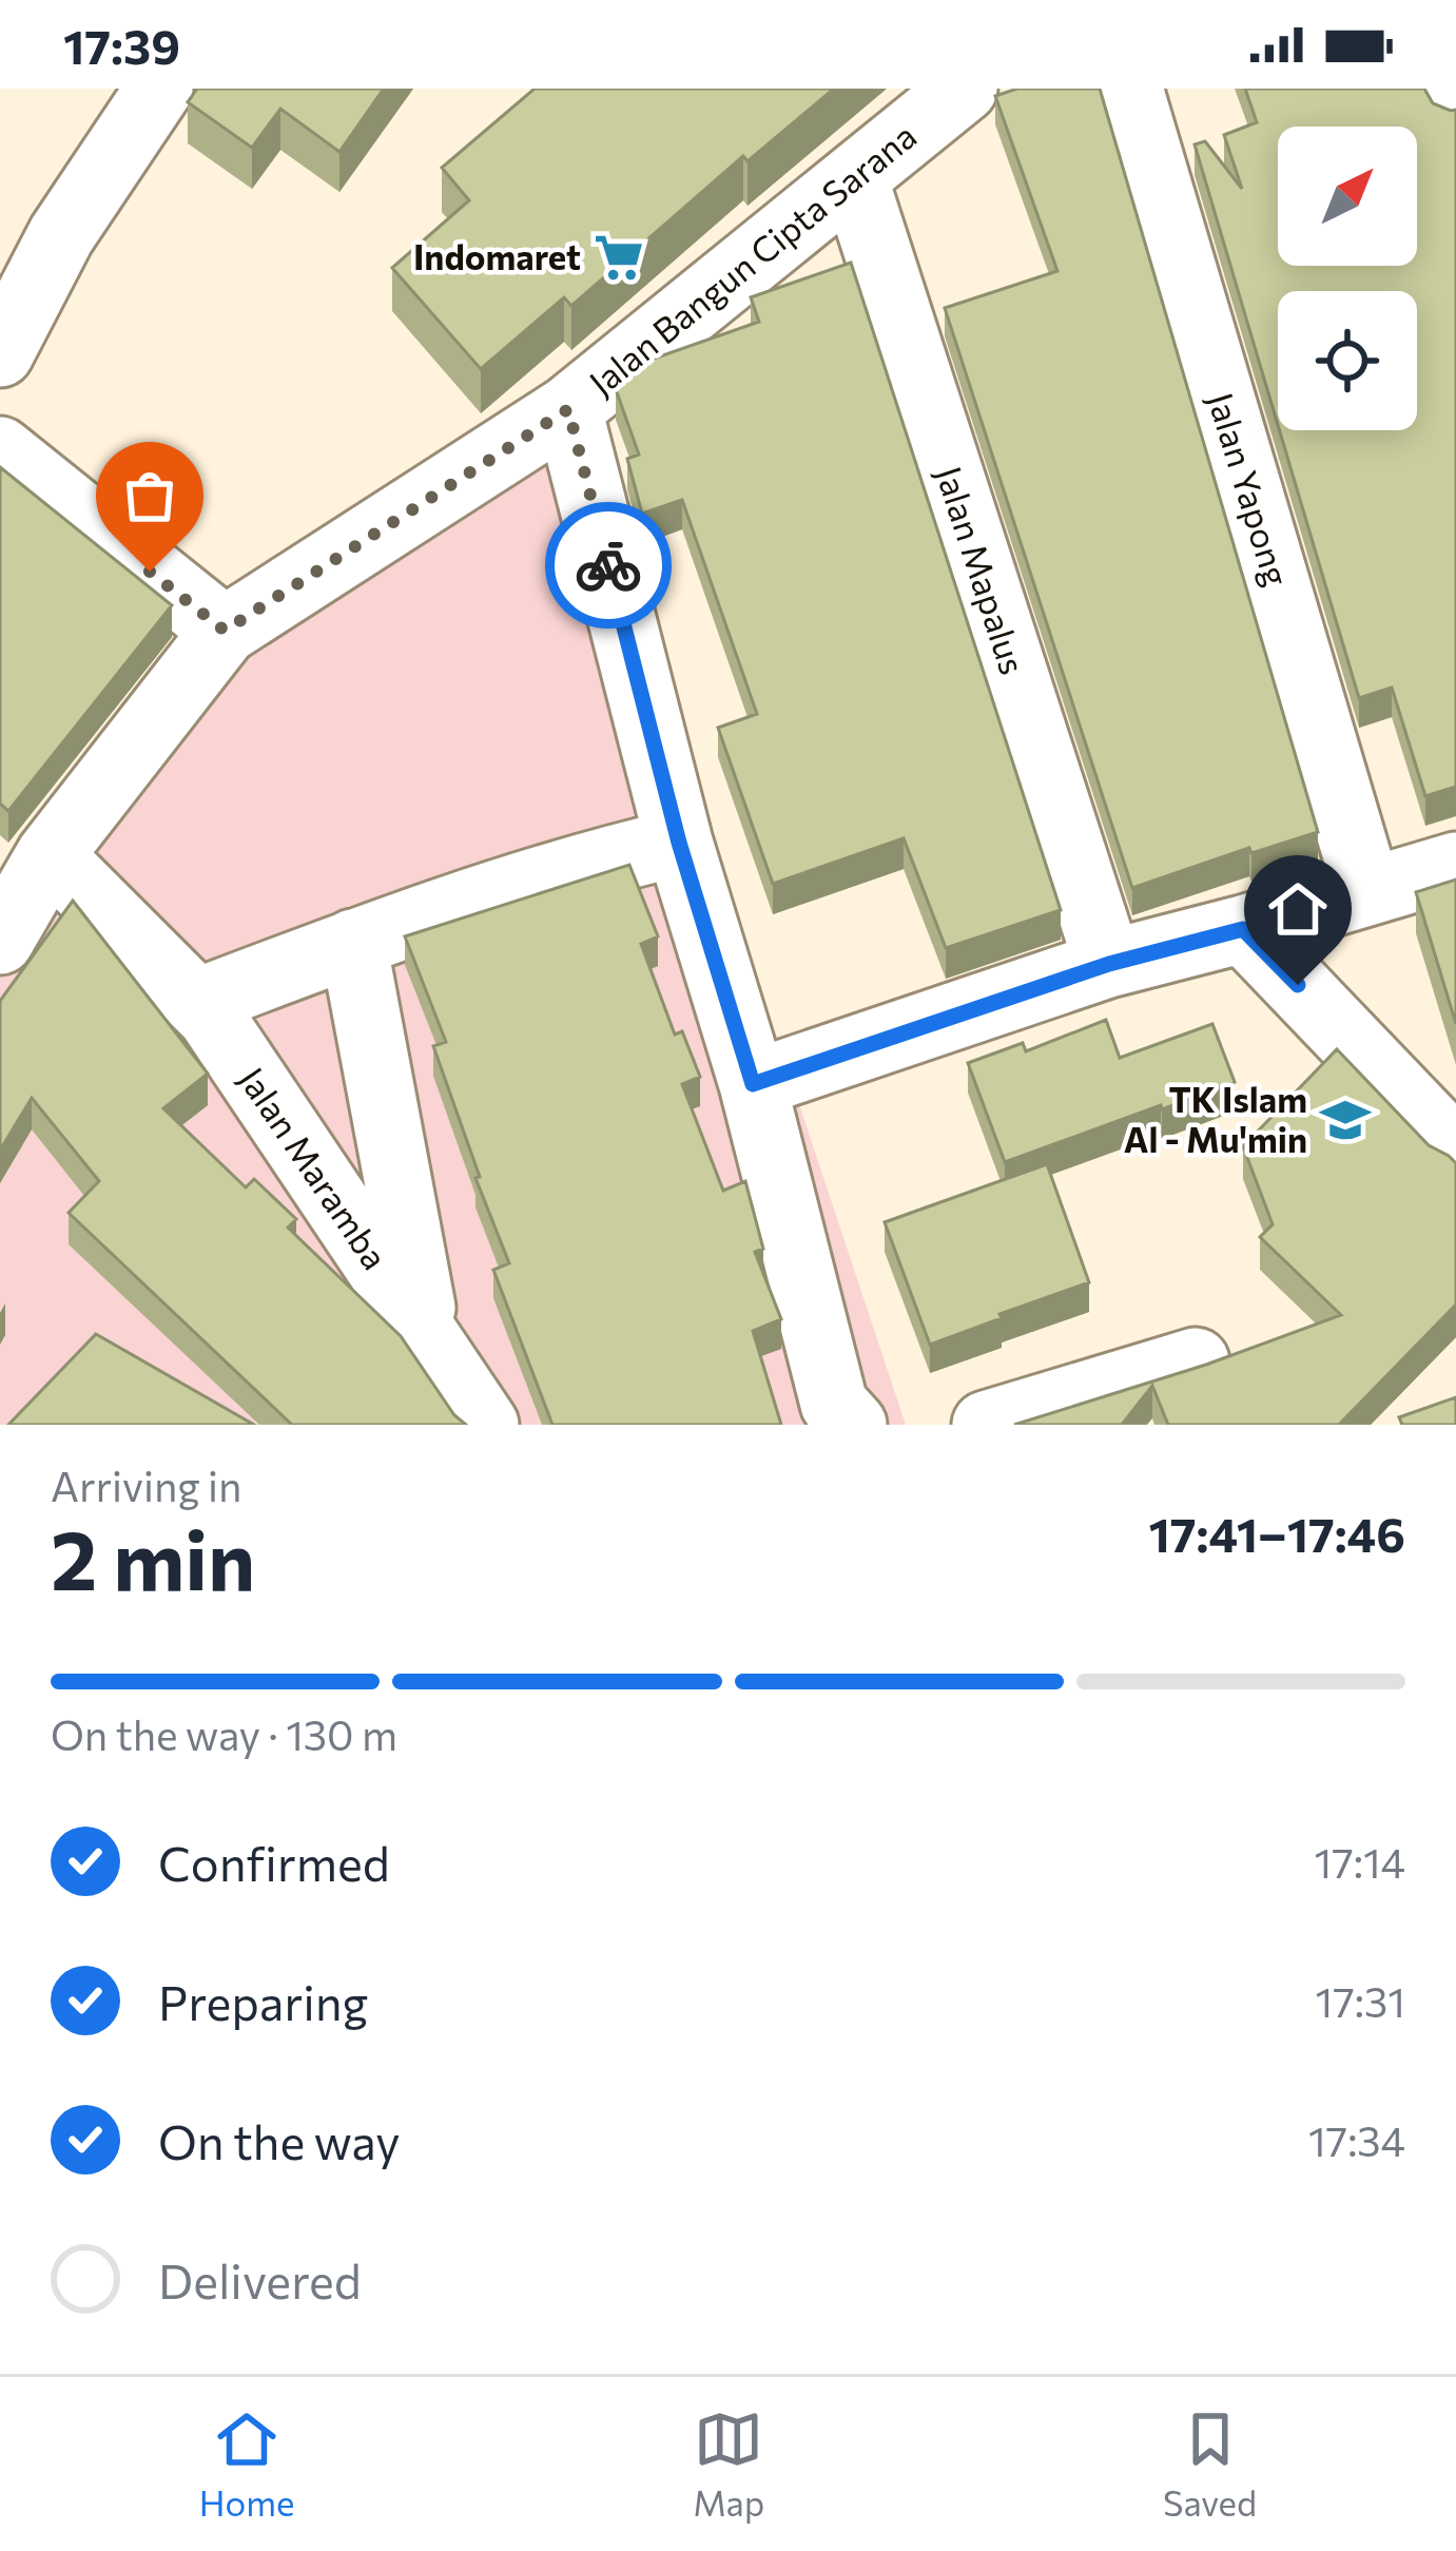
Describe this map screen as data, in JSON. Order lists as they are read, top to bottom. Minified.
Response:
{"streets":{"street":["Jalan Bangun Cipta Sarana","Jalan Yapong","Jalan Mapalus","Jalan Maramba"]},"crossings":[["Jalan Bangun Cipta Sarana","Jalan Mapalus"],["Jalan Bangun Cipta Sarana","Jalan Maramba"]],"places":{"supermarket":["Indomaret"],"school or university":["TK Islam Al - Mu'min"]},"north":"top right","page":{"status":"17:39","heading":["2 min","Arriving in","17:41–17:46"],"bar":"On the way · 130 m","list":[["Confirmed","17:14"],["Preparing","17:31"],["On the way","17:34"],"Delivered"],"tabs":["Home","Map","Saved"]}}
